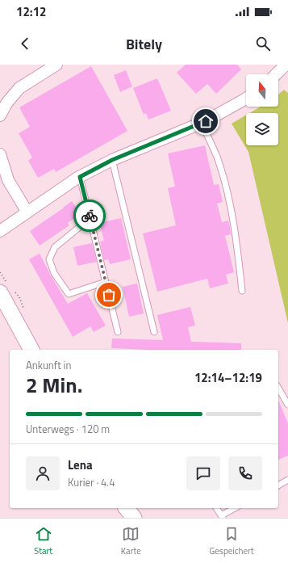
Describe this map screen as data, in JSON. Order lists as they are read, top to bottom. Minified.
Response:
{"north":"top","page":{"status":"12:12","header":"Bitely","heading":["2 Min.","Ankunft in","12:14–12:19"],"panel":["Lena","Kurier · 4.4"],"bar":"Unterwegs · 120 m","tabs":["Start","Karte","Gespeichert"]}}
